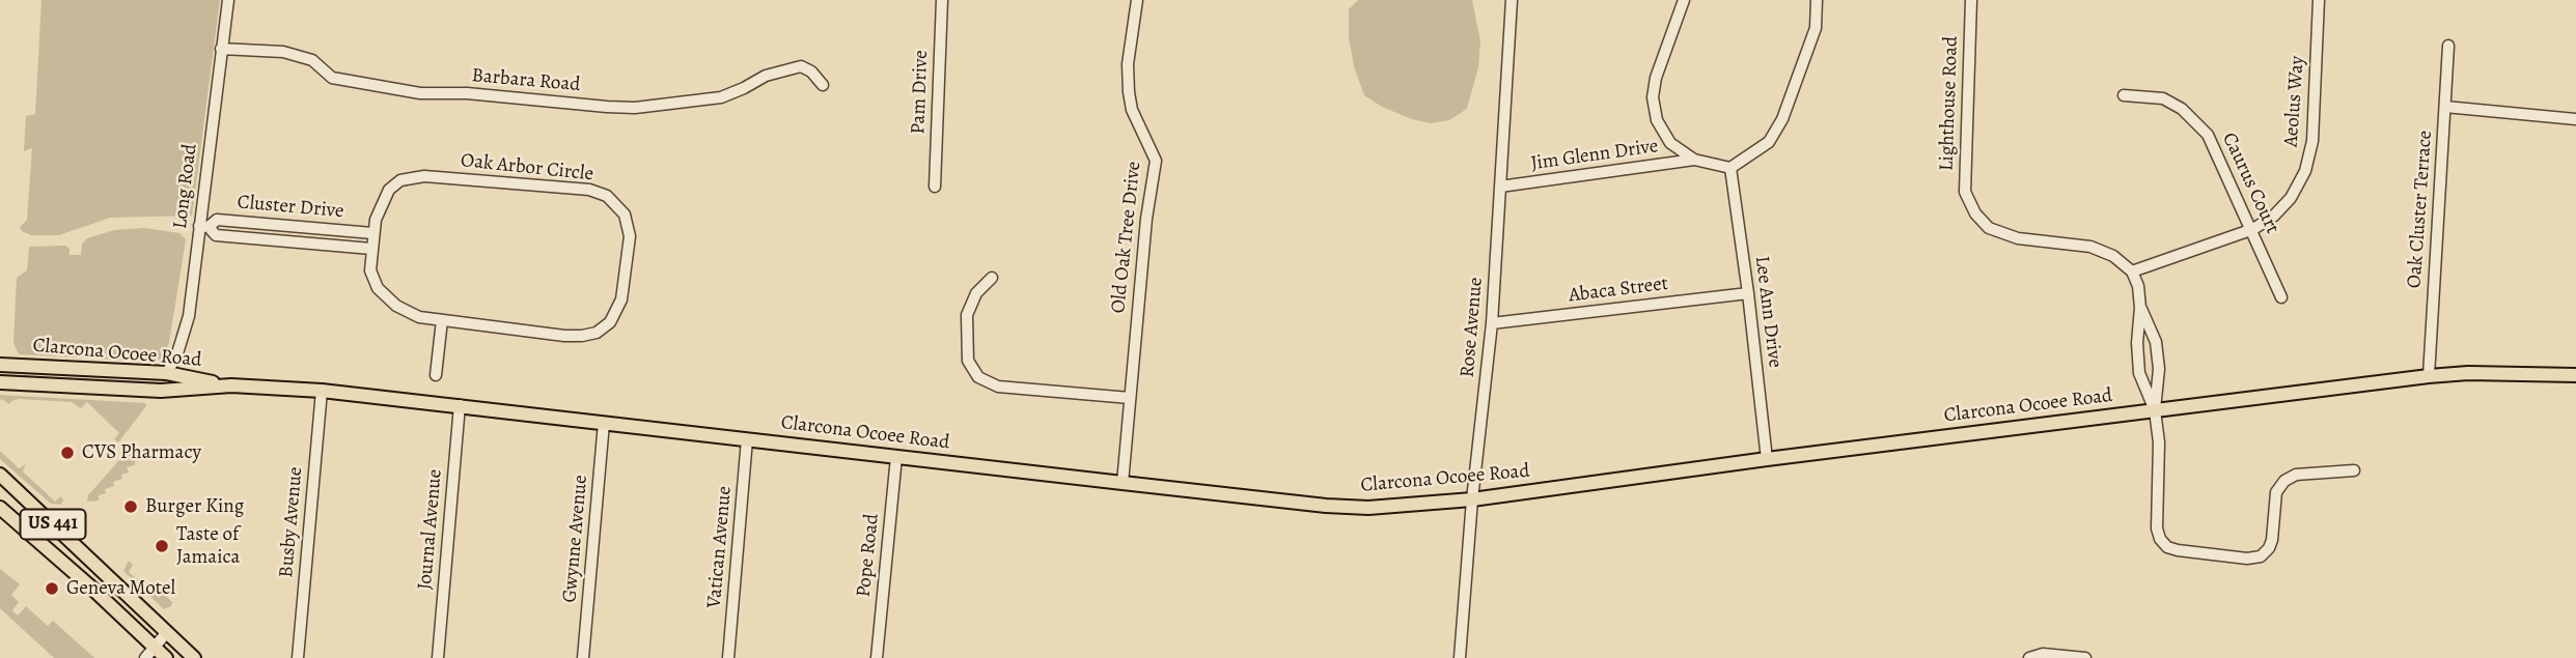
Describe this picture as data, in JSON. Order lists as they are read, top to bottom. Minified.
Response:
{"streets":{"main road":["Clarcona Ocoee Road","US 441"],"street":["Barbara Road","Pam Drive","Aeolus Way","Lighthouse Road","Jim Glenn Drive","Oak Arbor Circle","Caurus Court","Long Road","Cluster Drive","Oak Cluster Terrace","Old Oak Tree Drive","Abaca Street","Lee Ann Drive","Rose Avenue","Busby Avenue","Journal Avenue","Gwynne Avenue","Vatican Avenue","Pope Road"]},"crossings":[["Barbara Road","Long Road"],["Aeolus Way","Lighthouse Road"],["Aeolus Way","Caurus Court"],["Jim Glenn Drive","Rose Avenue"],["Oak Arbor Circle","Cluster Drive"],["Long Road","Cluster Drive"],["Long Road","Clarcona Ocoee Road"],["Oak Cluster Terrace","Clarcona Ocoee Road"],["Old Oak Tree Drive","Clarcona Ocoee Road"],["Abaca Street","Lee Ann Drive"],["Abaca Street","Rose Avenue"],["Lee Ann Drive","Clarcona Ocoee Road"],["Rose Avenue","Clarcona Ocoee Road"],["Clarcona Ocoee Road","Busby Avenue"],["Clarcona Ocoee Road","Journal Avenue"],["Clarcona Ocoee Road","Gwynne Avenue"],["Clarcona Ocoee Road","Vatican Avenue"],["Clarcona Ocoee Road","Pope Road"]],"places":["CVS Pharmacy","Burger King","Taste of Jamaica","Geneva Motel"]}
